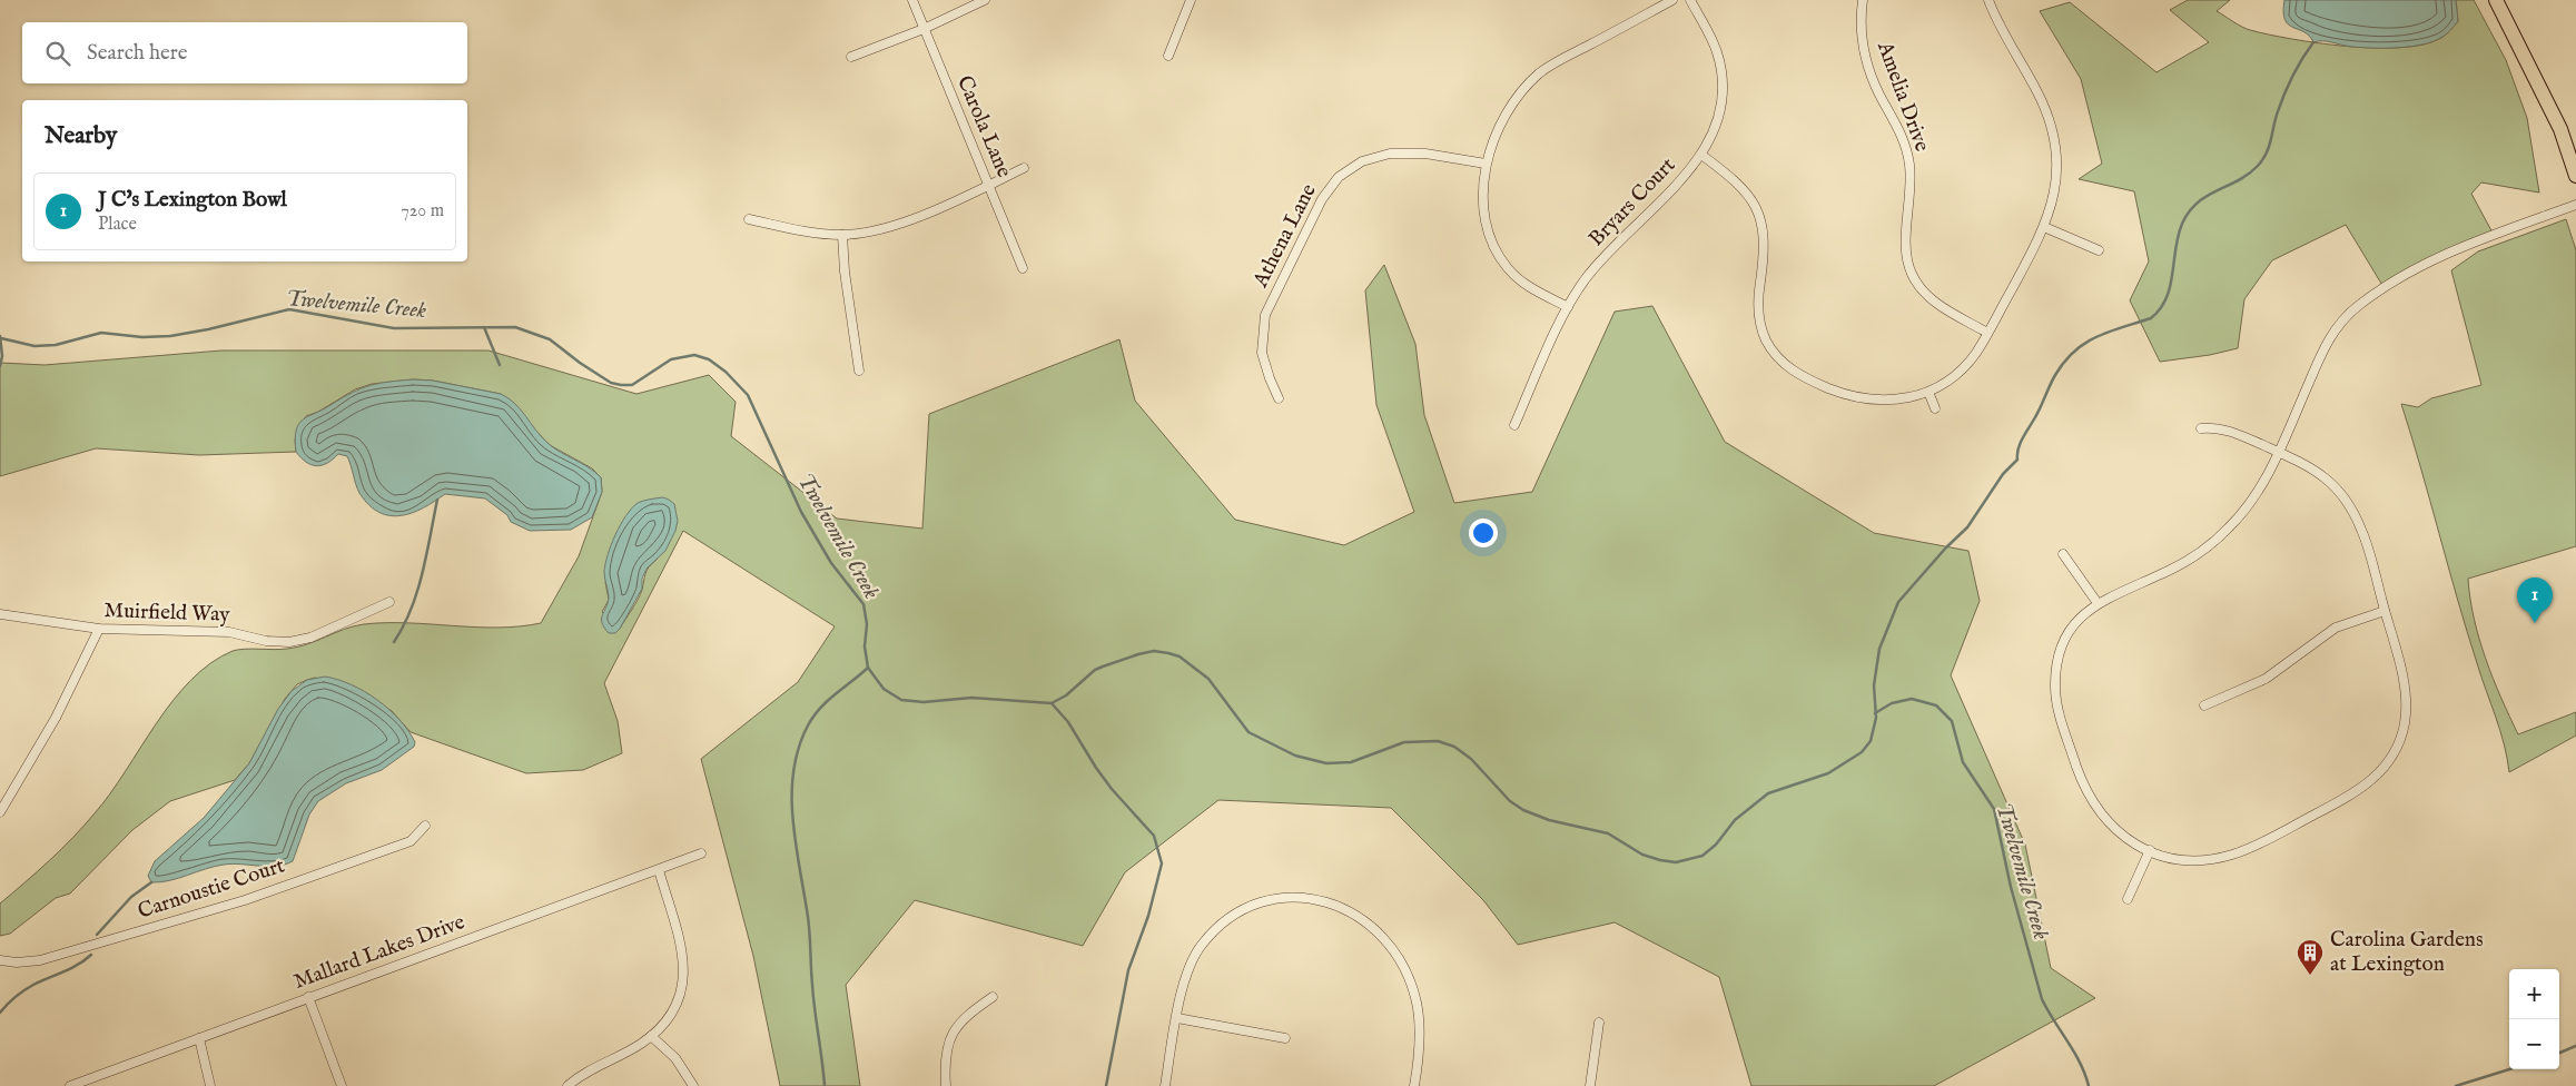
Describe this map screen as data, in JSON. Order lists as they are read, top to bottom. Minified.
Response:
{"streets":{"street":["Amelia Drive","Carola Lane","Bryars Court","Athena Lane","Muirfield Way","Carnoustie Court","Mallard Lakes Drive"]},"water":["Twelvemile Creek"],"places":{"building":["Carolina Gardens at Lexington"]},"page":{"search":"Search here","heading":"Nearby","list":[{"mark":"1","name":"J C's Lexington Bowl","note":"Place","value":"720 m"}],"pins":"1","map_buttons":["+","−"]}}
